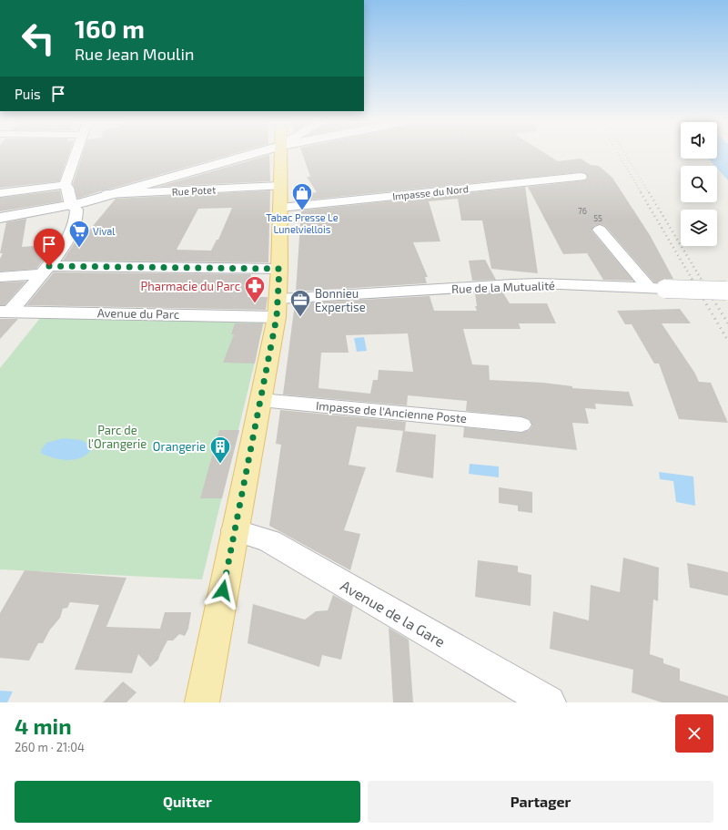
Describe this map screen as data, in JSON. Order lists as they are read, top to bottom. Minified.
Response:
{"streets":{"street":["Rue Potet","Impasse du Nord","Rue de la Mutualité","Avenue du Parc","Impasse de l'Ancienne Poste","Avenue de la Gare"]},"crossings":[["Rue de la Mutualité","Avenue du Parc"]],"parks":["Parc de l'Orangerie"],"places":{"shop":["Tabac Presse Le Lunelviellois"],"supermarket":["Vival"],"pharmacy":["Pharmacie du Parc"],"office":["Bonnieu Expertise"],"building":["Orangerie"]},"house_numbers":["76","55"],"page":{"turn":["160 m","Rue Jean Moulin"],"then":"Puis","heading":["4 min","260 m · 21:04"],"buttons":["Quitter","Partager"]}}
